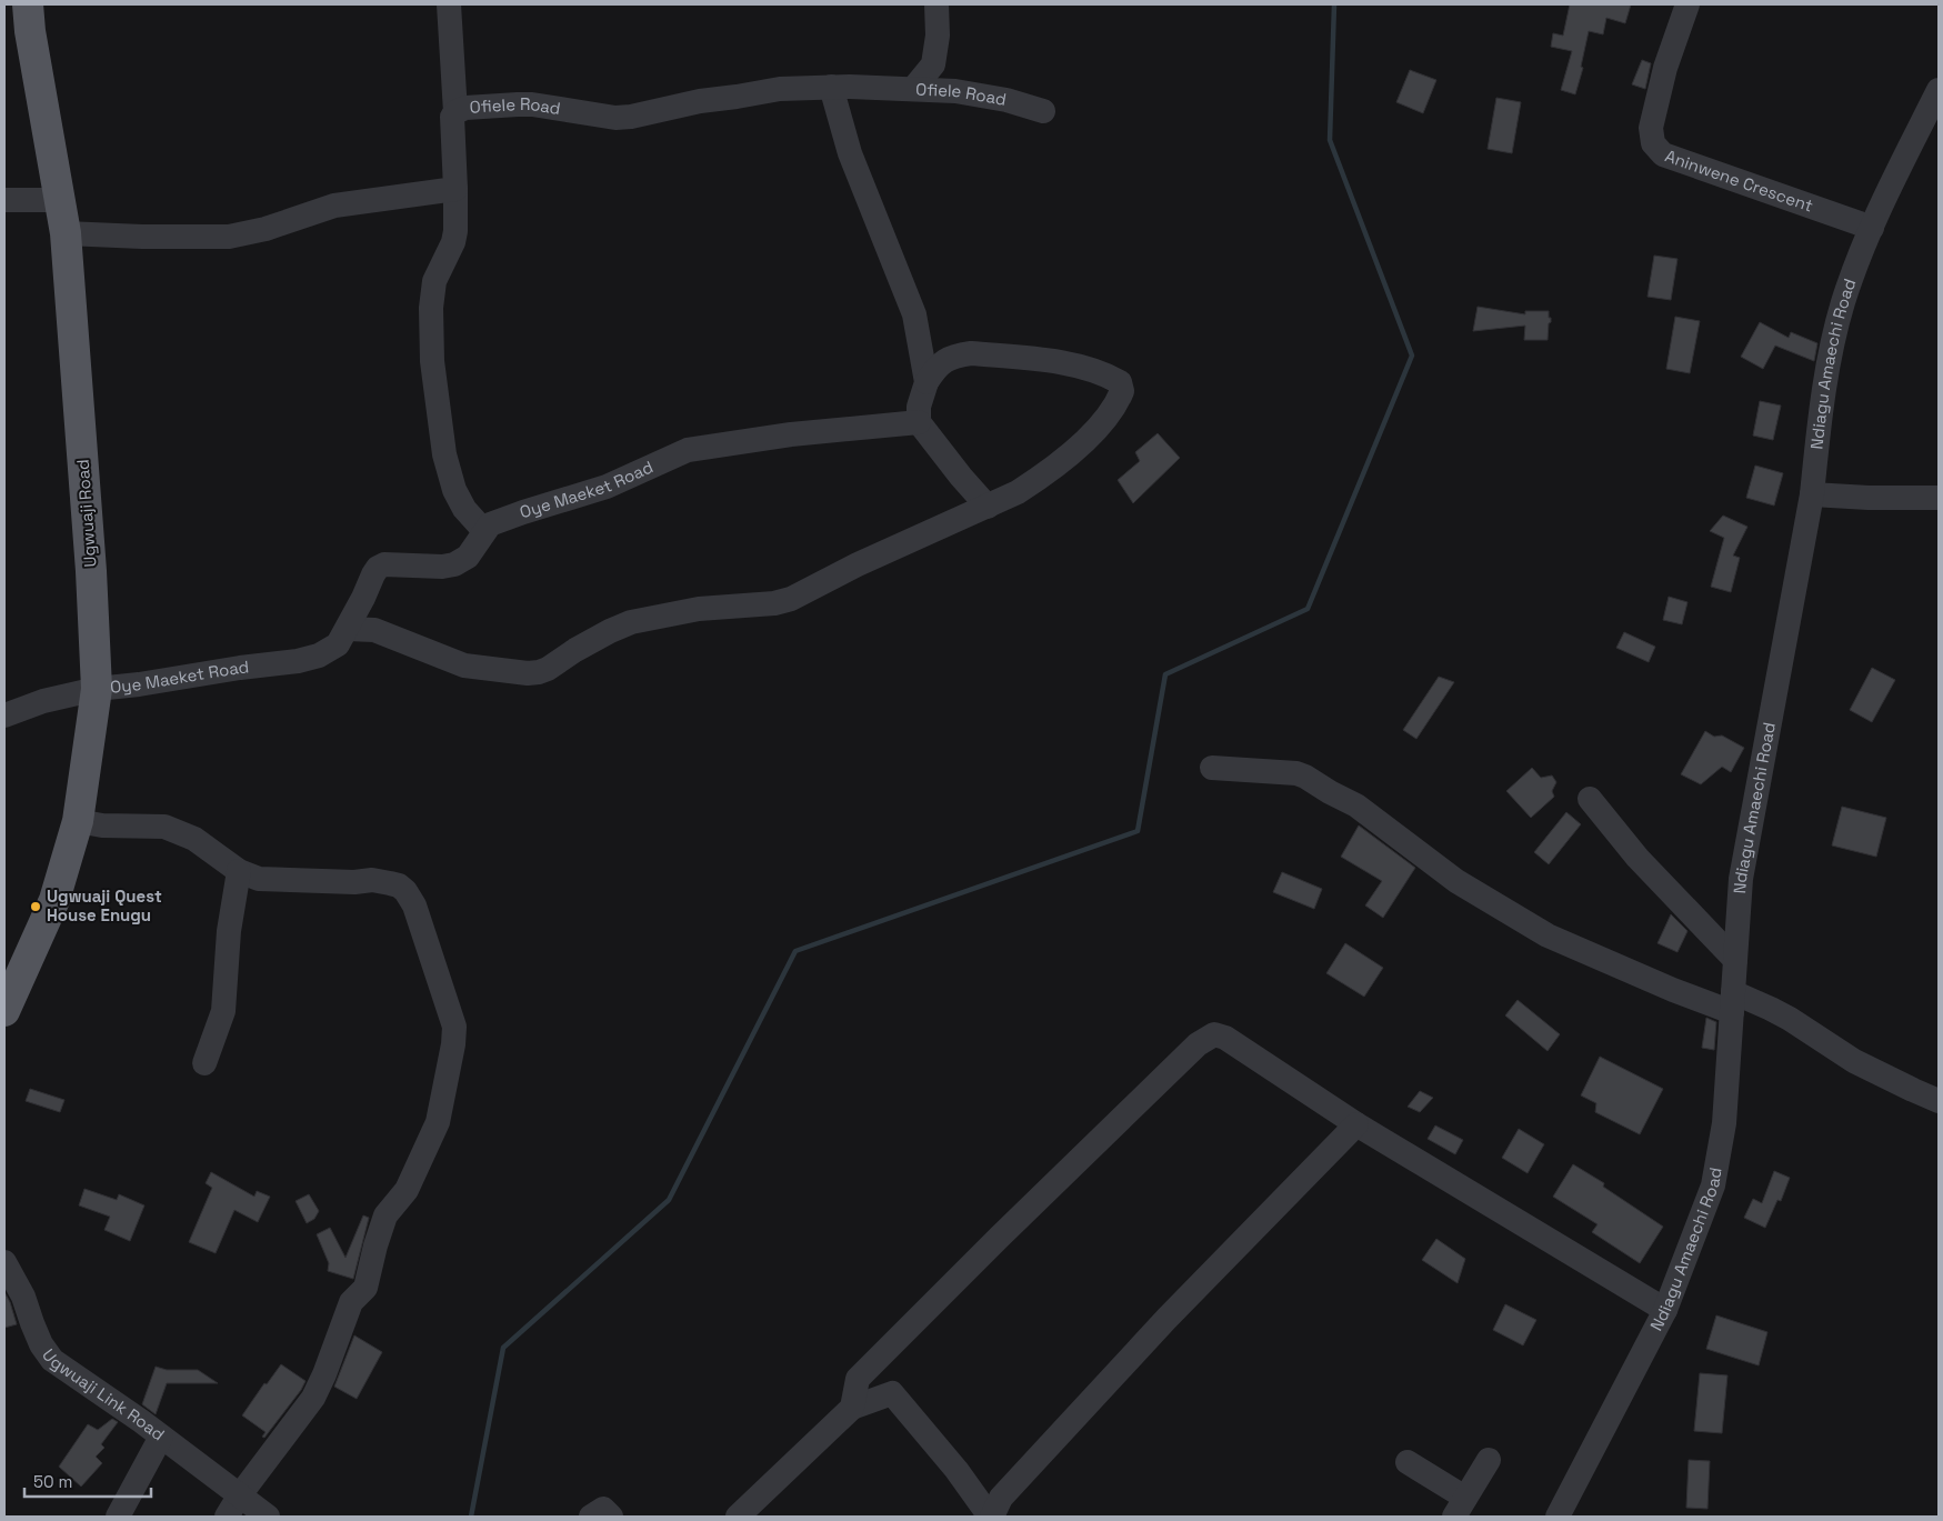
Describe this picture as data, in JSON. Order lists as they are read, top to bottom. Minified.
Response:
{"streets":{"main road":["Ugwuaji Road"],"street":["Ofiele Road","Aninwene Crescent","Ndiagu Amaechi Road","Oye Maeket Road","Ugwuaji Link Road"]},"crossings":[["Ofiele Road","Oye Maeket Road"],["Aninwene Crescent","Ndiagu Amaechi Road"],["Oye Maeket Road","Ugwuaji Road"]],"places":["Ugwuaji Quest House Enugu"],"scale_bar":"50 m"}
